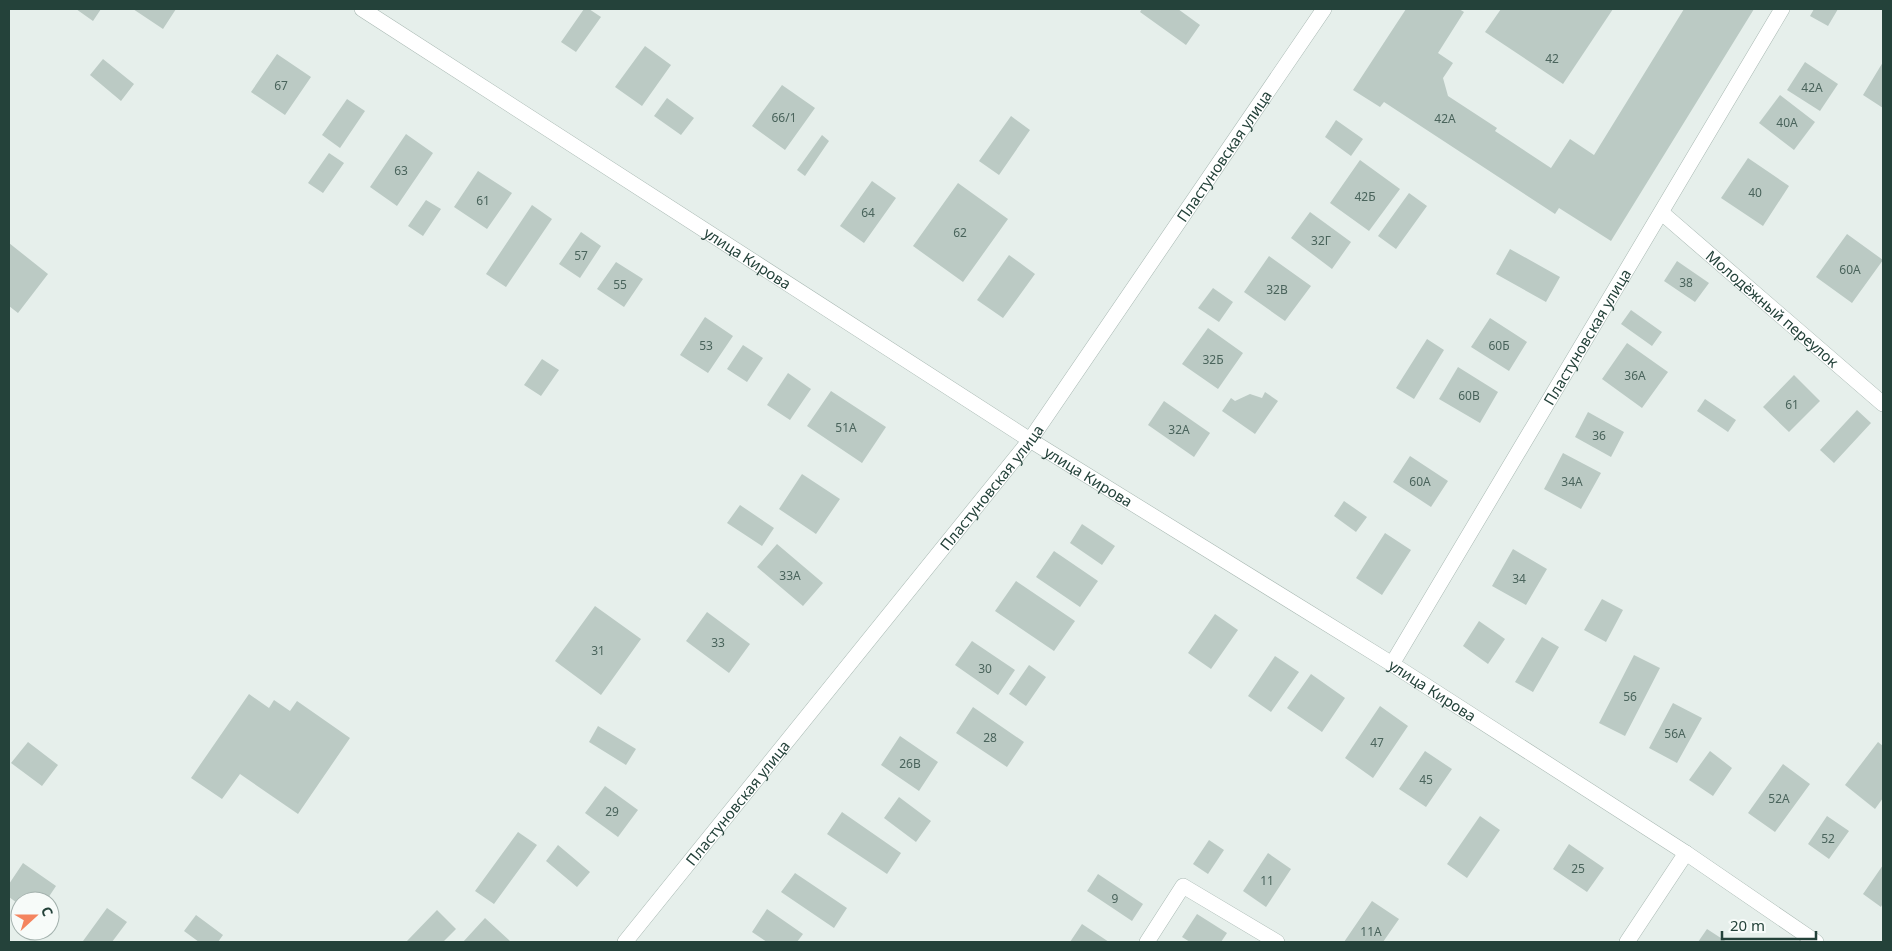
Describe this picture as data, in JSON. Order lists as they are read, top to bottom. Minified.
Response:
{"streets":{"street":["Пластуновская улица","улица Кирова","Молодёжный переулок"]},"crossings":[["Пластуновская улица","улица Кирова"],["Пластуновская улица","Молодёжный переулок"]],"house_numbers":["42","67","42А","66/1","42А","40А","63","40","42Б","61","64","62","32Г","57","60А","38","55","32В","53","60Б","32Б","36А","60В","61","51А","32А","36","60А","34А","33А","34","33","31","30","56","56А","28","47","26В","45","52А","29","52","25","11","9","11А"],"scale_bar":"20 m","north":"right"}
